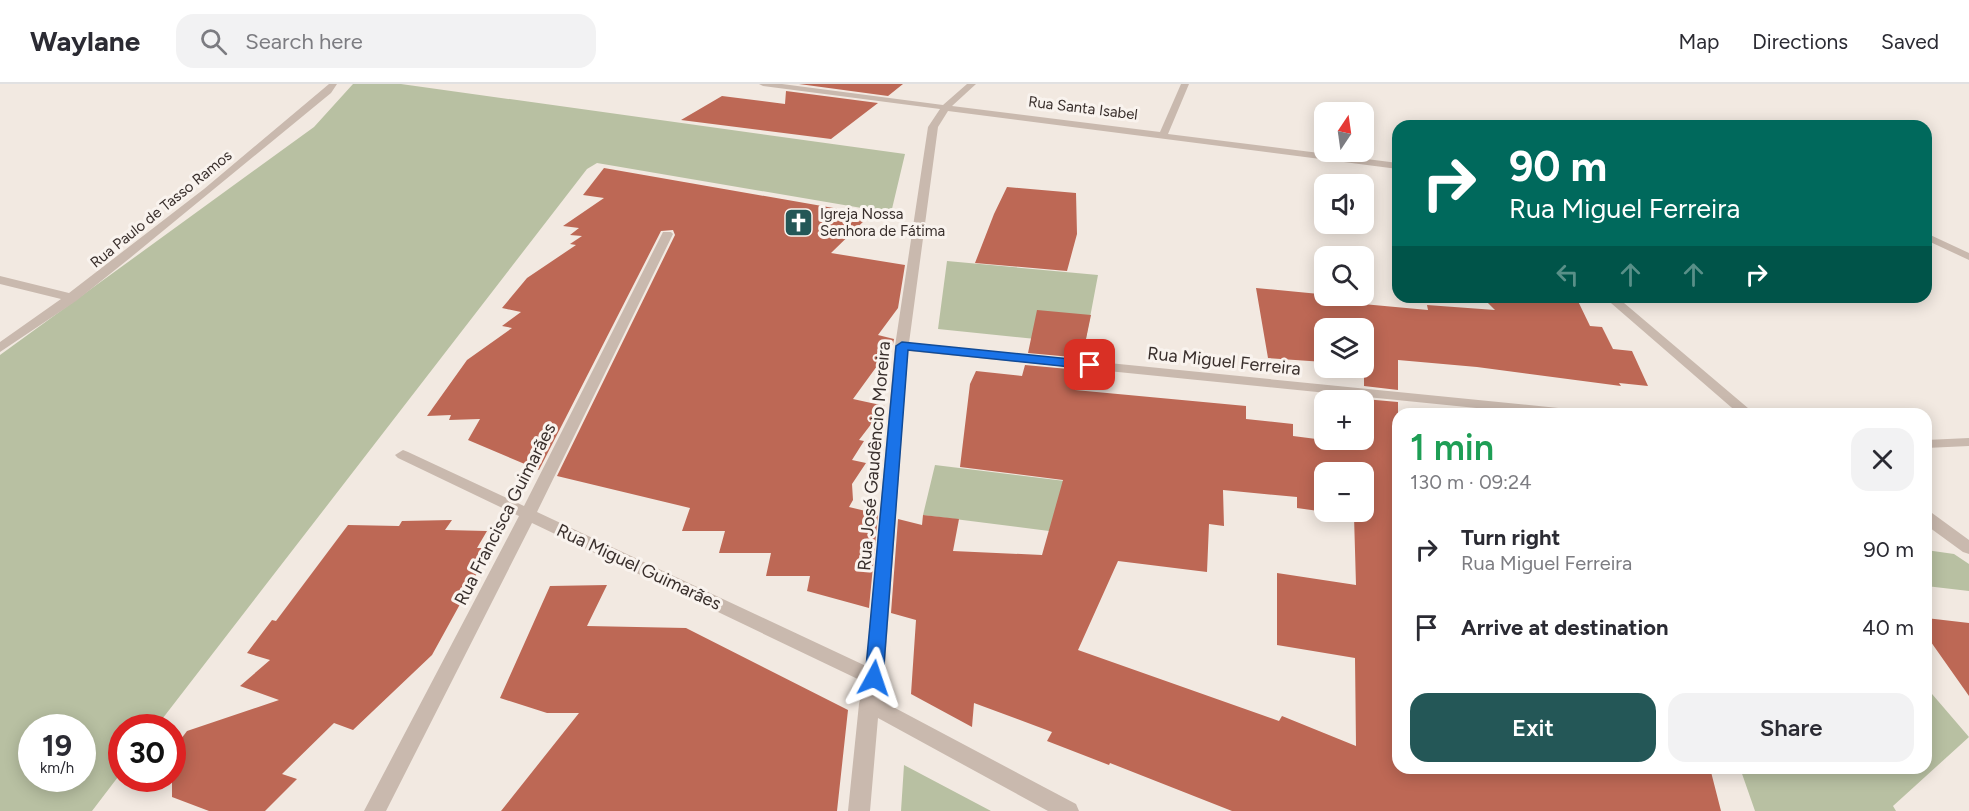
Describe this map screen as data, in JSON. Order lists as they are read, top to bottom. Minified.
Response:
{"streets":{"street":["Rua Santa Isabel","Rua Paulo de Tasso Ramos","Rua Miguel Ferreira","Rua José Gaudêncio Moreira","Rua Francisca Guimarães","Rua Miguel Guimarães"]},"crossings":[["Rua Santa Isabel","Rua José Gaudêncio Moreira"],["Rua Miguel Ferreira","Rua José Gaudêncio Moreira"],["Rua José Gaudêncio Moreira","Rua Miguel Guimarães"],["Rua Francisca Guimarães","Rua Miguel Guimarães"]],"places":{"church":["Igreja Nossa Senhora de Fátima"]},"north":"top","page":{"header":"Waylane","search":"Search here","nav":["Map","Directions","Saved"],"map_buttons":["+","−"],"turn":["90 m","Rua Miguel Ferreira"],"heading":["1 min","130 m · 09:24"],"list":[{"name":"Turn right","note":"Rua Miguel Ferreira","value":"90 m"},{"name":"Arrive at destination","value":"40 m"}],"buttons":["Exit","Share"],"speed":"19 km/h","limit":"30"}}
